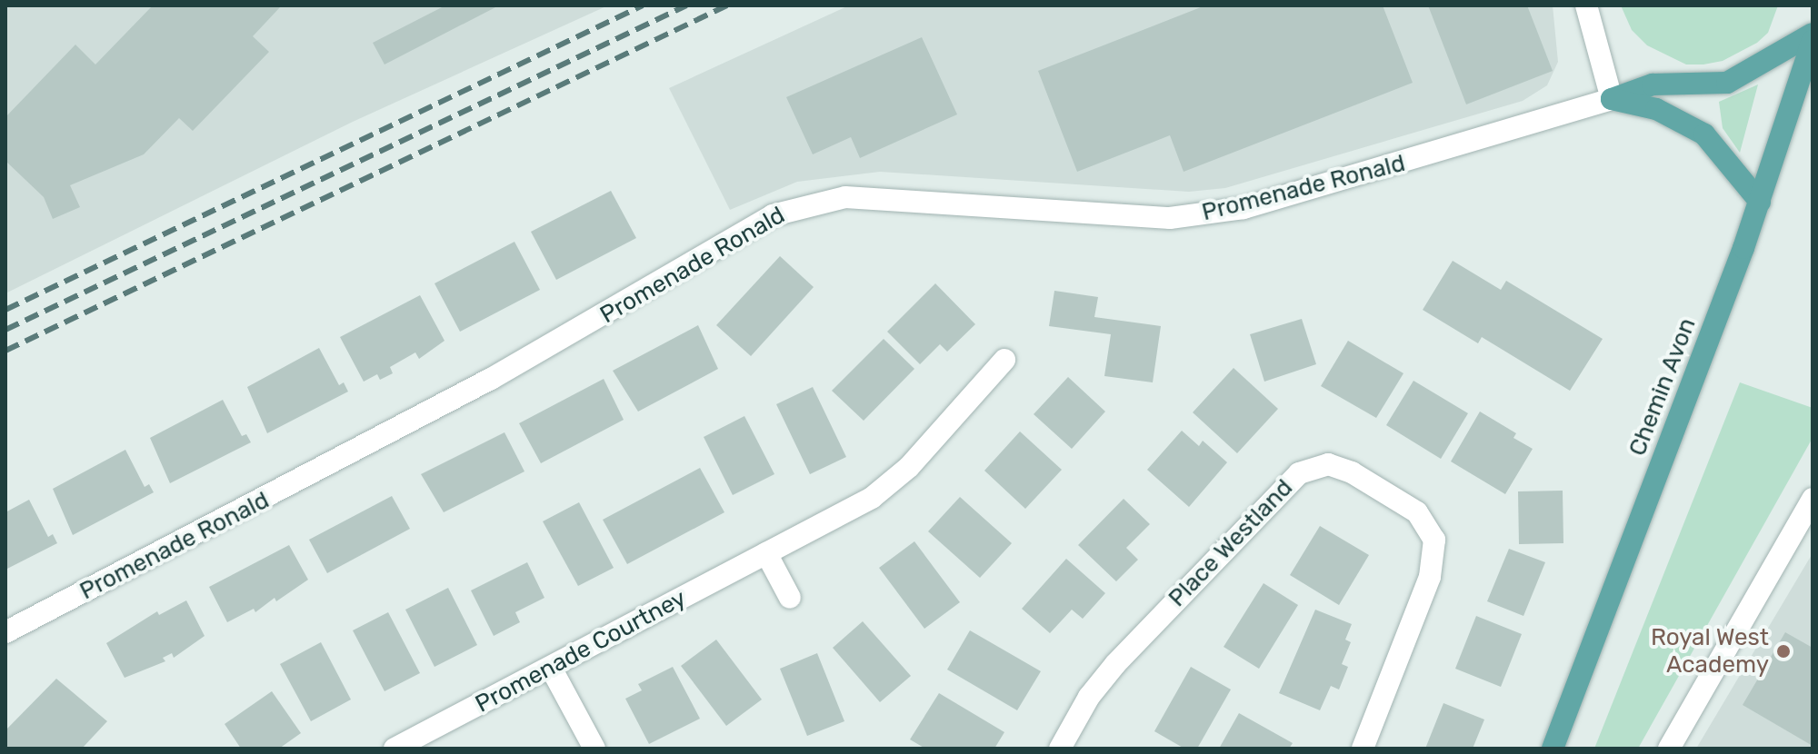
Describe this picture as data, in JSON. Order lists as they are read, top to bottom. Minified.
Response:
{"streets":{"main road":["Chemin Avon"],"street":["Promenade Ronald","Place Westland","Promenade Courtney"]},"places":["Royal West Academy"]}
